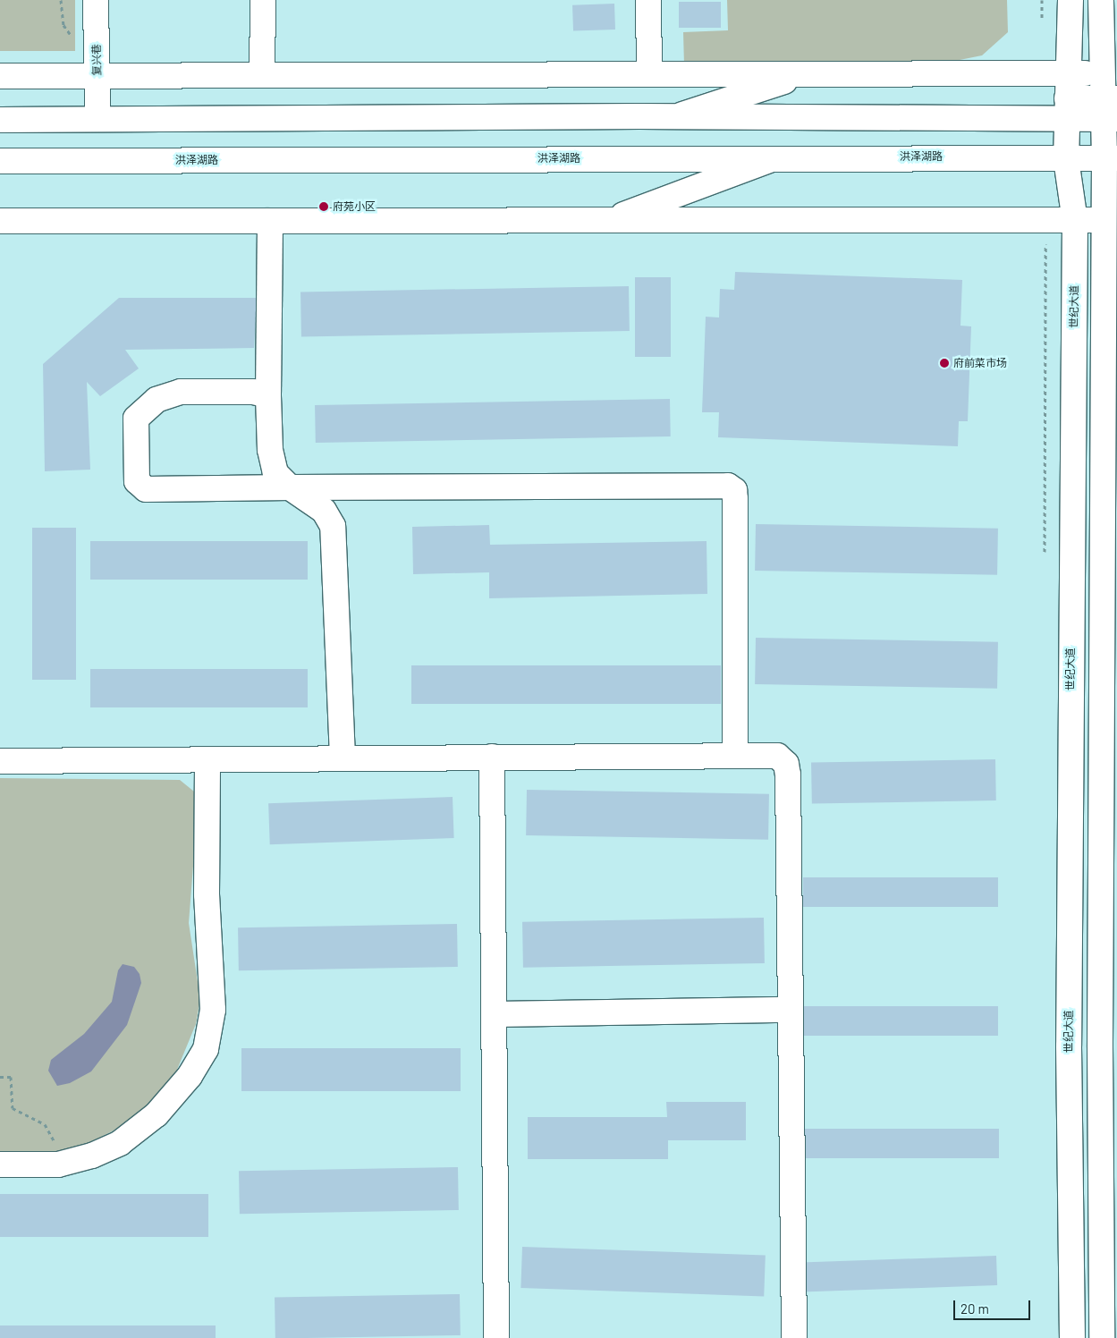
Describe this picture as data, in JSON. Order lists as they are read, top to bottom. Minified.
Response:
{"streets":{"street":["复兴巷","洪泽湖路","世纪大道"]},"crossings":[["洪泽湖路","世纪大道"]],"places":["府苑小区","府前菜市场"],"scale_bar":"20 m"}
